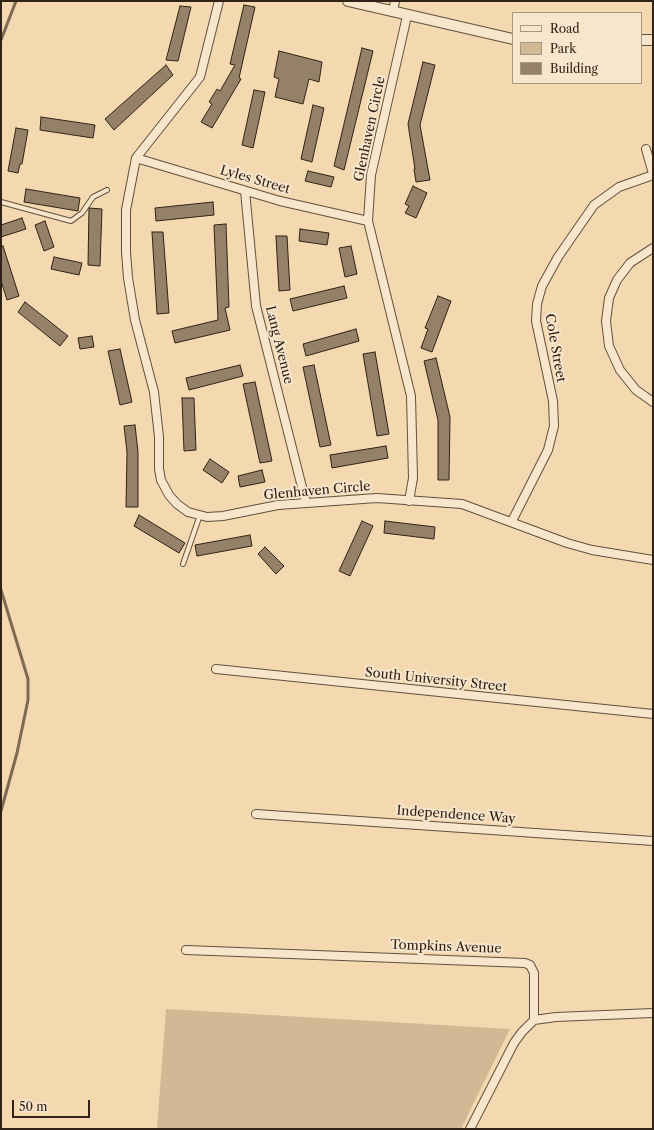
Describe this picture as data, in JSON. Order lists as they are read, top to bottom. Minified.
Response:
{"streets":{"street":["Glenhaven Circle","Lyles Street","Lang Avenue","Cole Street","South University Street","Independence Way","Tompkins Avenue"]},"crossings":[["Glenhaven Circle","Lyles Street"],["Glenhaven Circle","Lang Avenue"],["Lyles Street","Lang Avenue"]],"legend":["Road","Park","Building"],"scale_bar":"50 m"}
